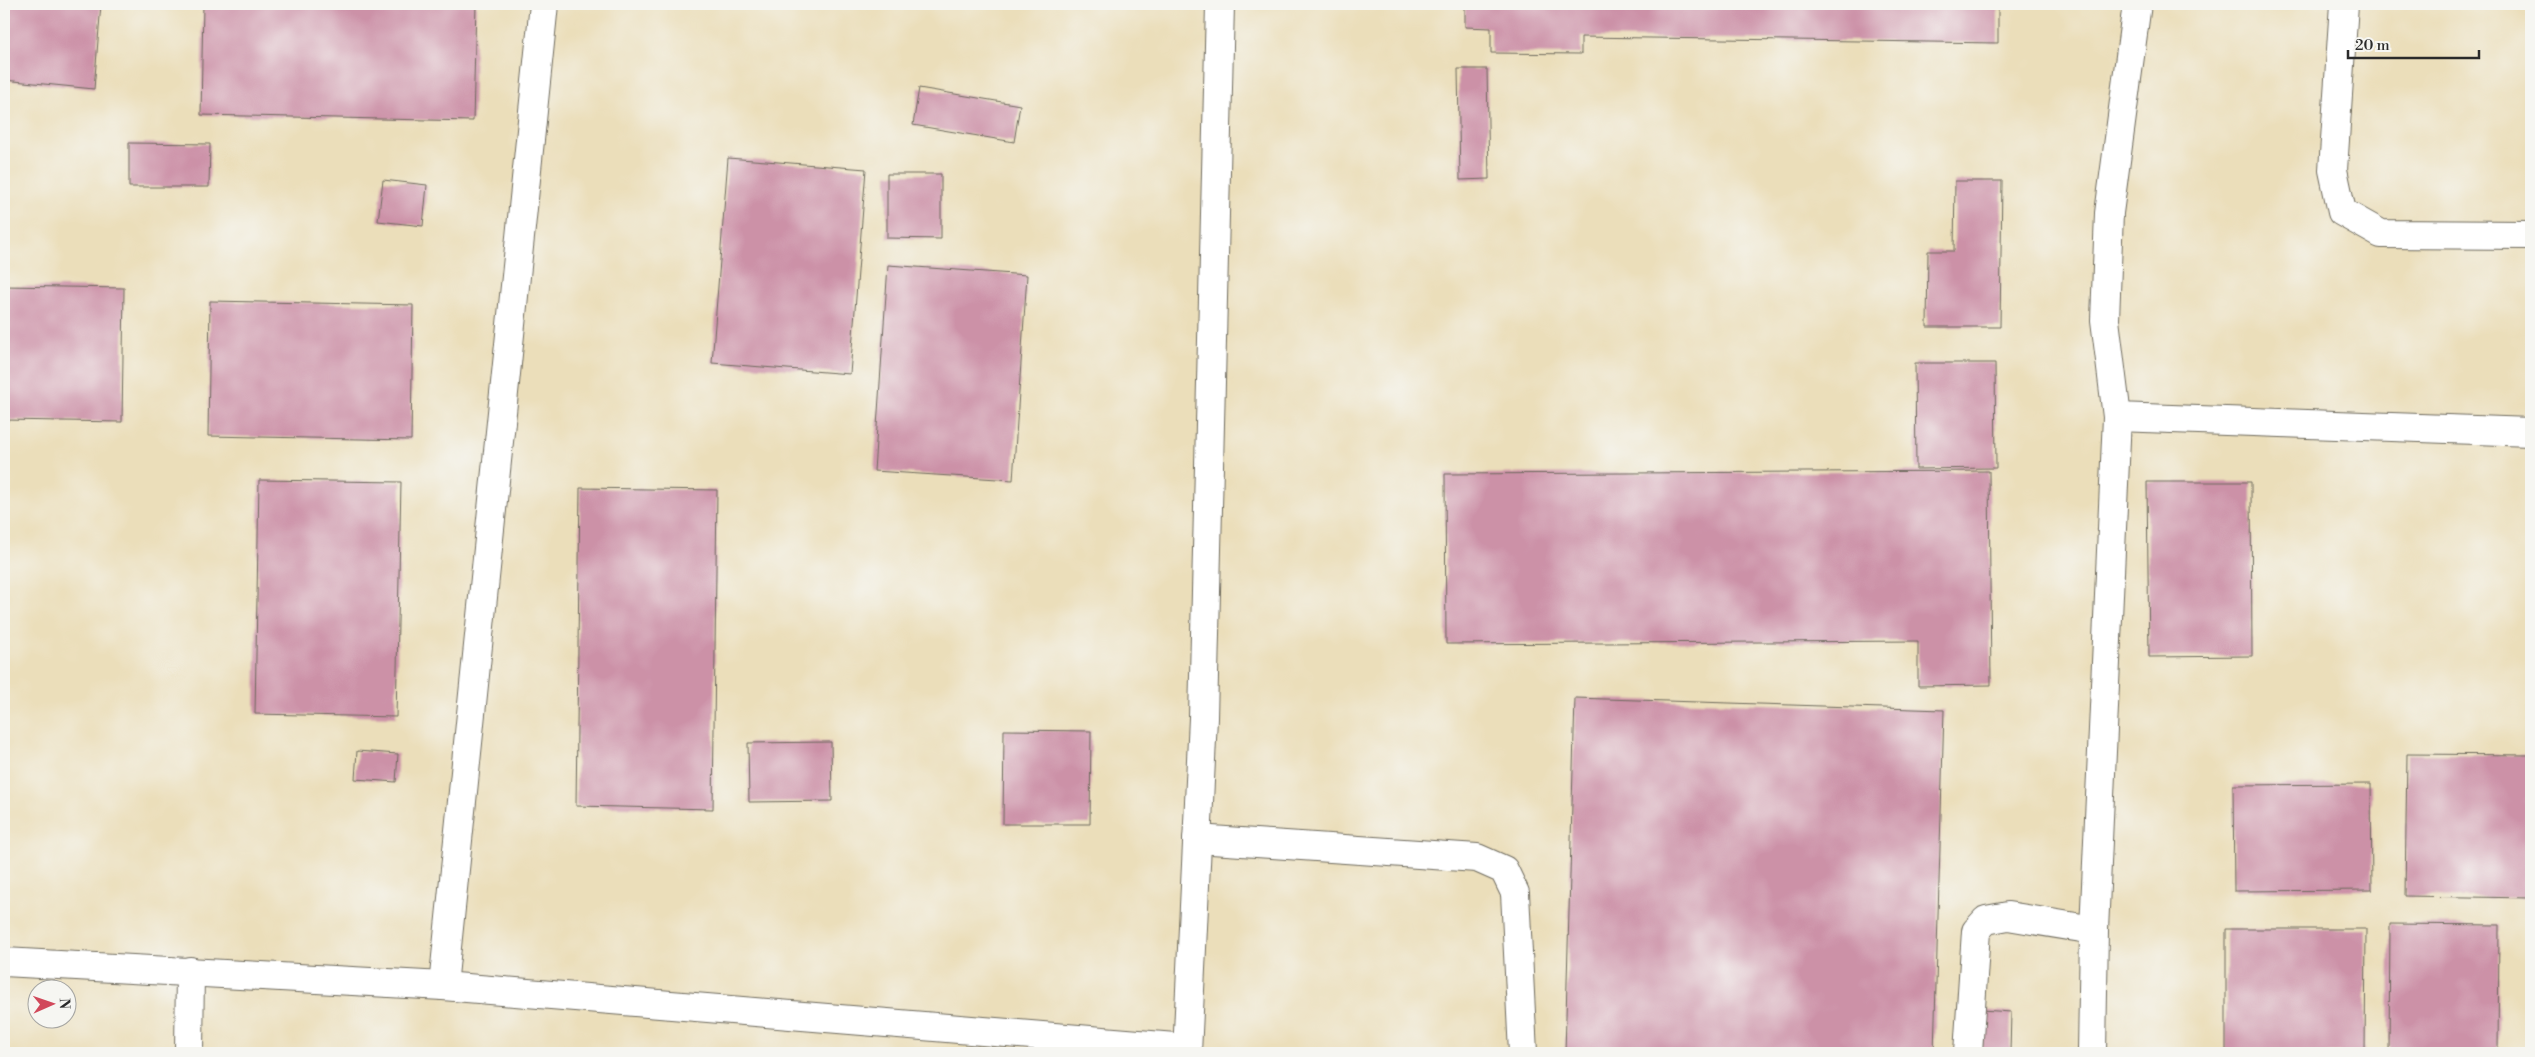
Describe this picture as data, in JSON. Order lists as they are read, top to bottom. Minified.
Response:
{"scale_bar":"20 m","north":"right"}
